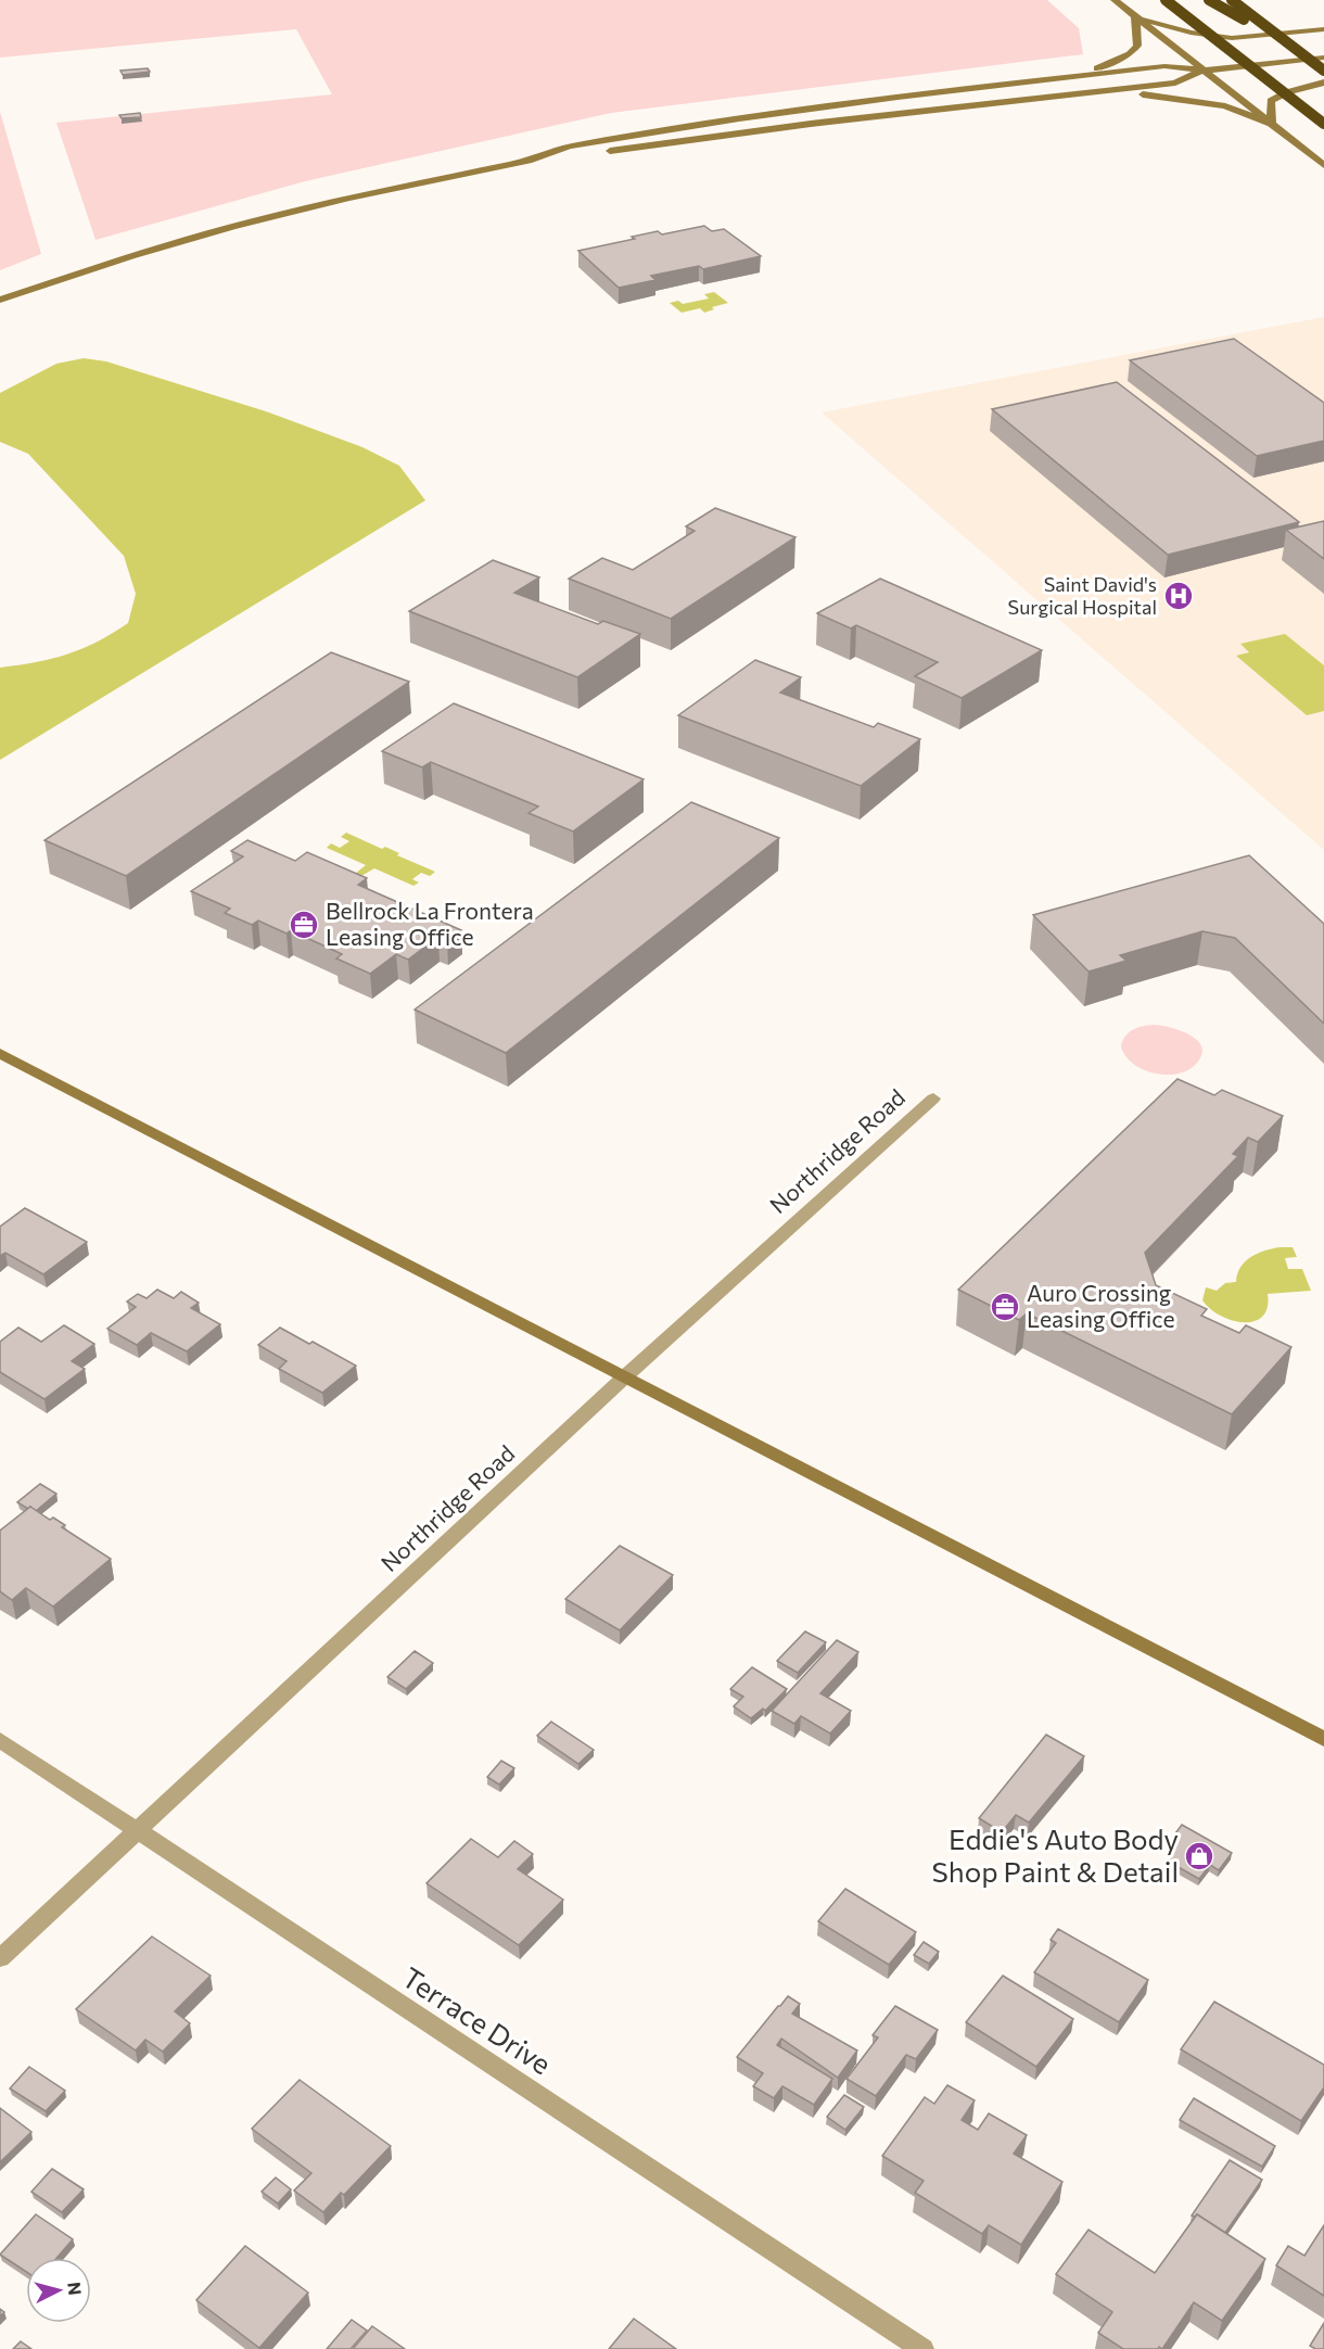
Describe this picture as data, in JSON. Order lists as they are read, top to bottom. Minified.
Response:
{"streets":{"street":["Northridge Road","Terrace Drive"]},"crossings":[["Northridge Road","Terrace Drive"]],"places":{"hospital":["Saint David's Surgical Hospital"],"office":["Bellrock La Frontera Leasing Office","Auro Crossing Leasing Office"],"shop":["Eddie's Auto Body Shop Paint & Detail"]},"north":"right"}
